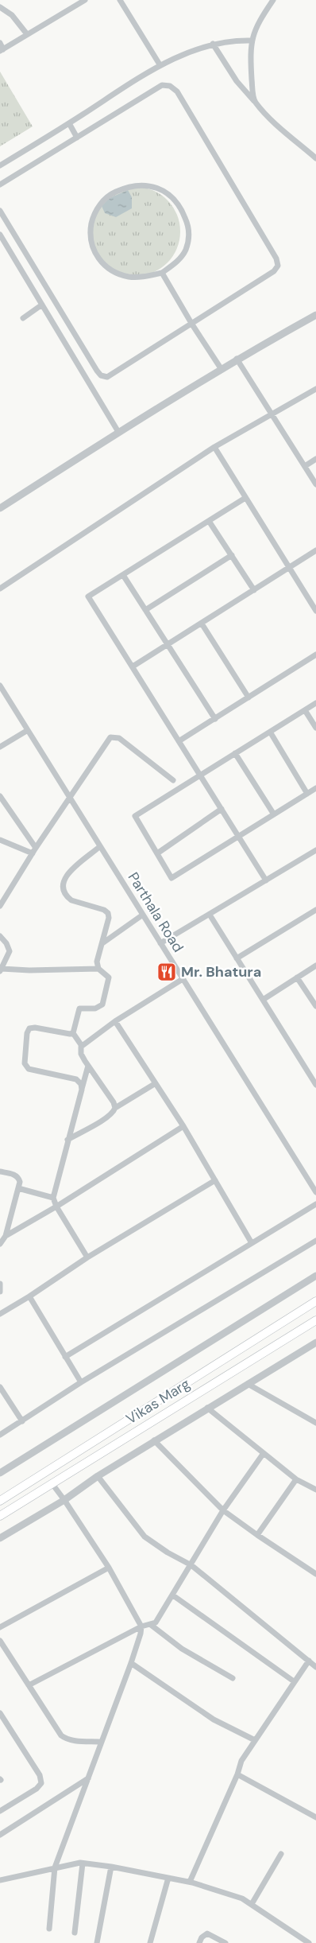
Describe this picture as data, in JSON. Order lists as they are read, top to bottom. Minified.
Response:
{"streets":{"main road":["Vikas Marg"],"street":["Parthala Road"]},"places":{"restaurant":["Mr. Bhatura"]}}
